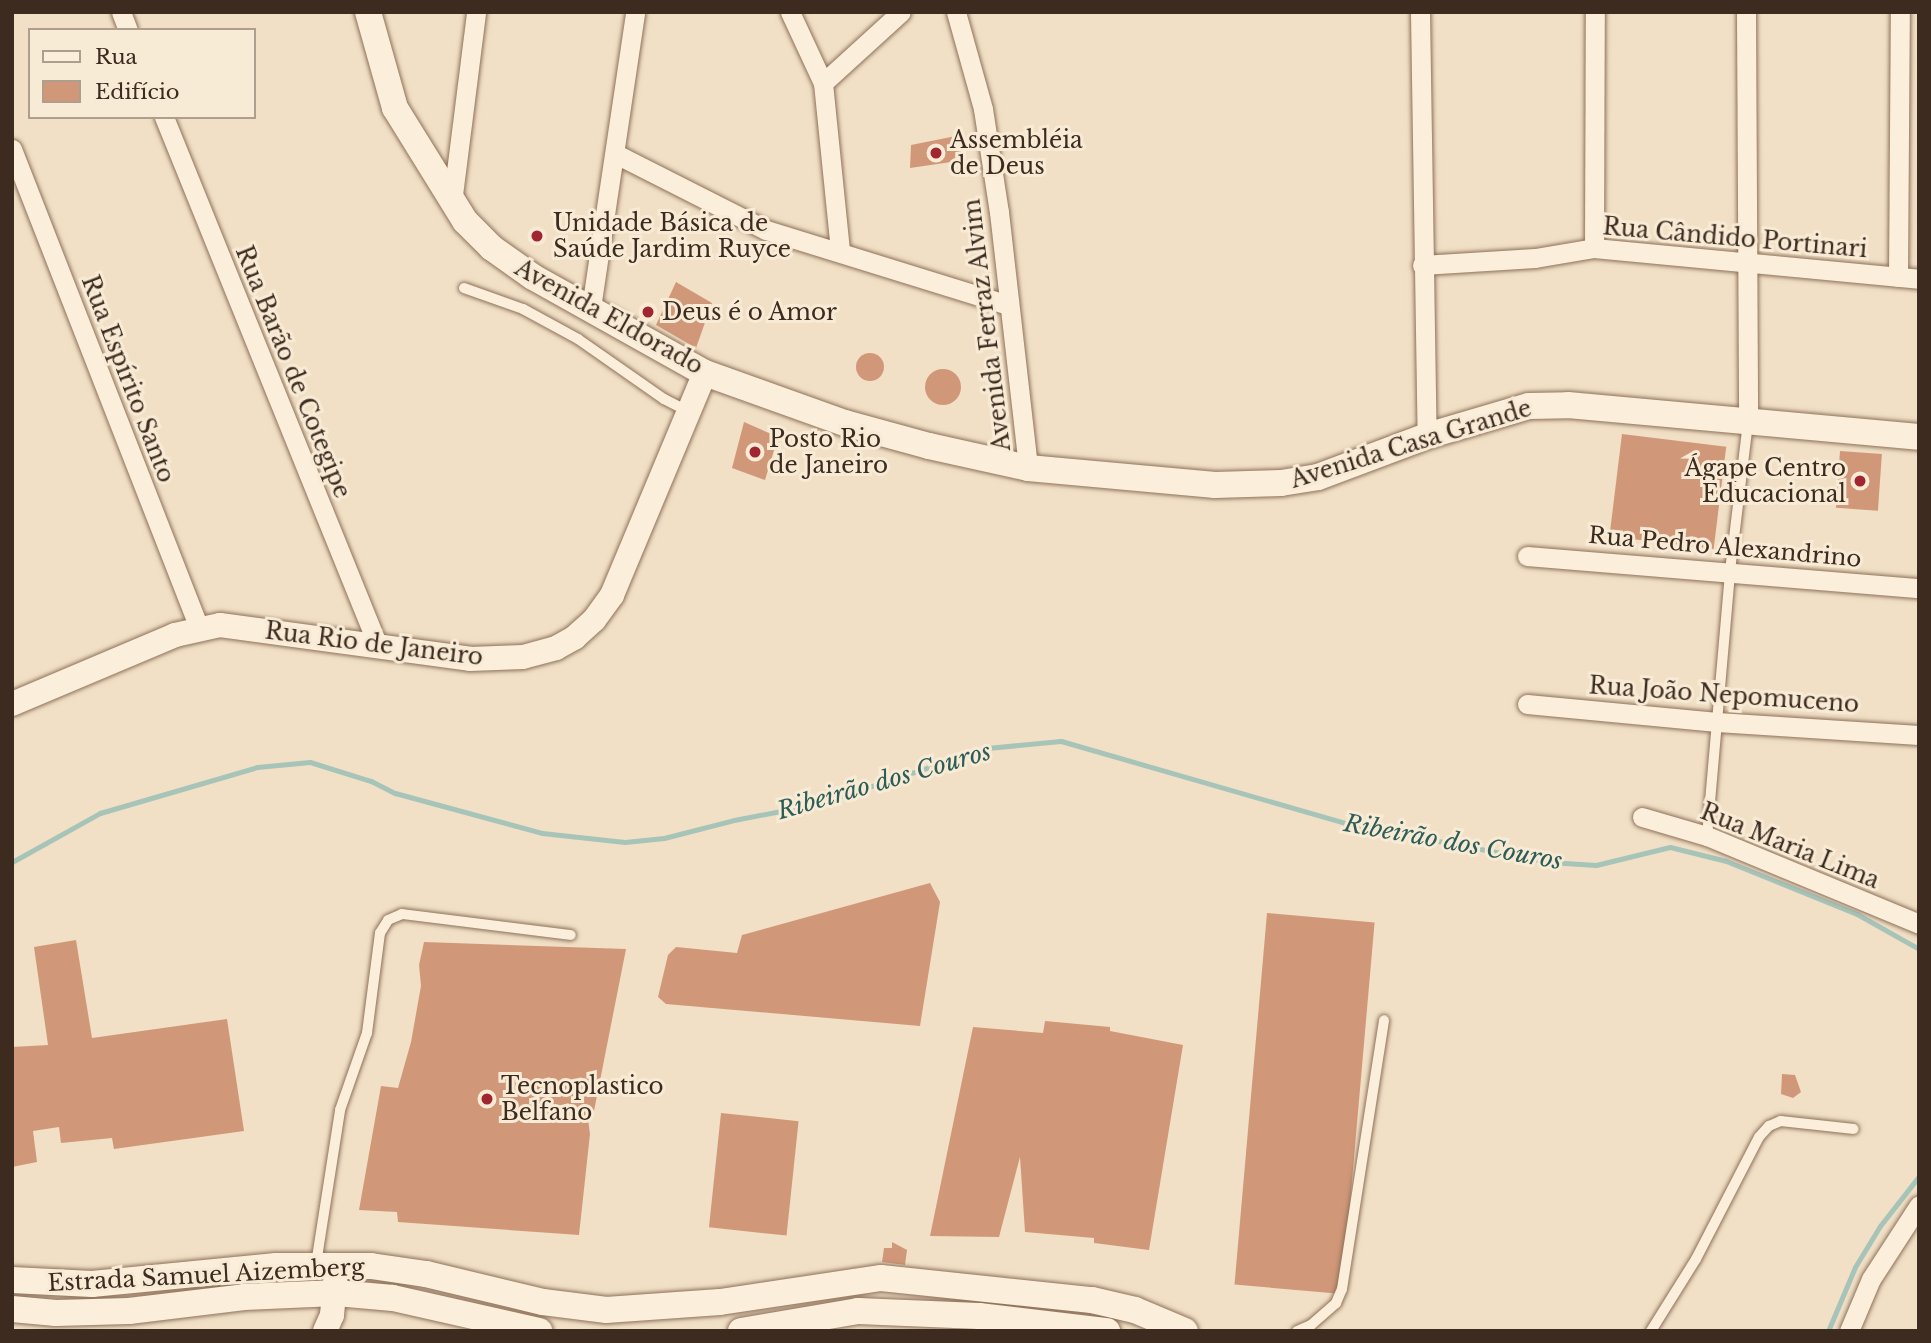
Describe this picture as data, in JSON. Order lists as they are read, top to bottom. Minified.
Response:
{"streets":{"main road":["Avenida Eldorado","Avenida Casa Grande","Estrada Samuel Aizemberg"],"street":["Rua Cândido Portinari","Avenida Ferraz Alvim","Rua Barão de Cotegipe","Rua Espírito Santo","Rua Pedro Alexandrino","Rua Rio de Janeiro","Rua João Nepomuceno","Rua Maria Lima"]},"crossings":[["Avenida Eldorado","Avenida Ferraz Alvim"],["Avenida Eldorado","Avenida Casa Grande"],["Avenida Eldorado","Rua Rio de Janeiro"],["Avenida Ferraz Alvim","Avenida Casa Grande"],["Rua Barão de Cotegipe","Rua Rio de Janeiro"],["Rua Espírito Santo","Rua Rio de Janeiro"]],"water":["Ribeirão dos Couros"],"places":["Assembléia de Deus","Unidade Básica de Saúde Jardim Ruyce","Deus é o Amor","Posto Rio de Janeiro","Ágape Centro Educacional","Tecnoplastico Belfano"],"legend":["Rua","Edifício"]}
